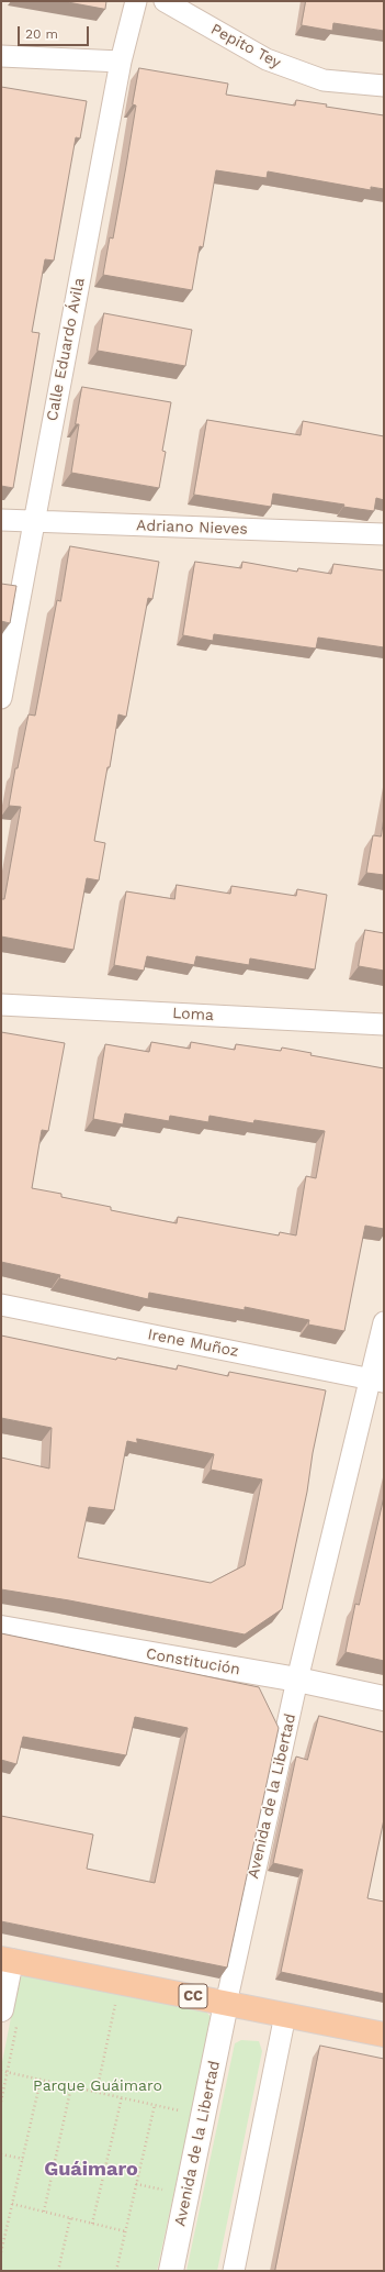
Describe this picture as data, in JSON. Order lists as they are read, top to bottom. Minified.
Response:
{"streets":{"highway":["CC"],"street":["Pepito Tey","Calle Eduardo Ávila","Adriano Nieves","Loma","Irene Muñoz","Constitución","Avenida de la Libertad"]},"crossings":[["Calle Eduardo Ávila","Adriano Nieves"],["Irene Muñoz","Avenida de la Libertad"],["Constitución","Avenida de la Libertad"],["Avenida de la Libertad","CC"]],"districts":["Guáimaro"],"parks":["Parque Guáimaro"],"scale_bar":"20 m"}
